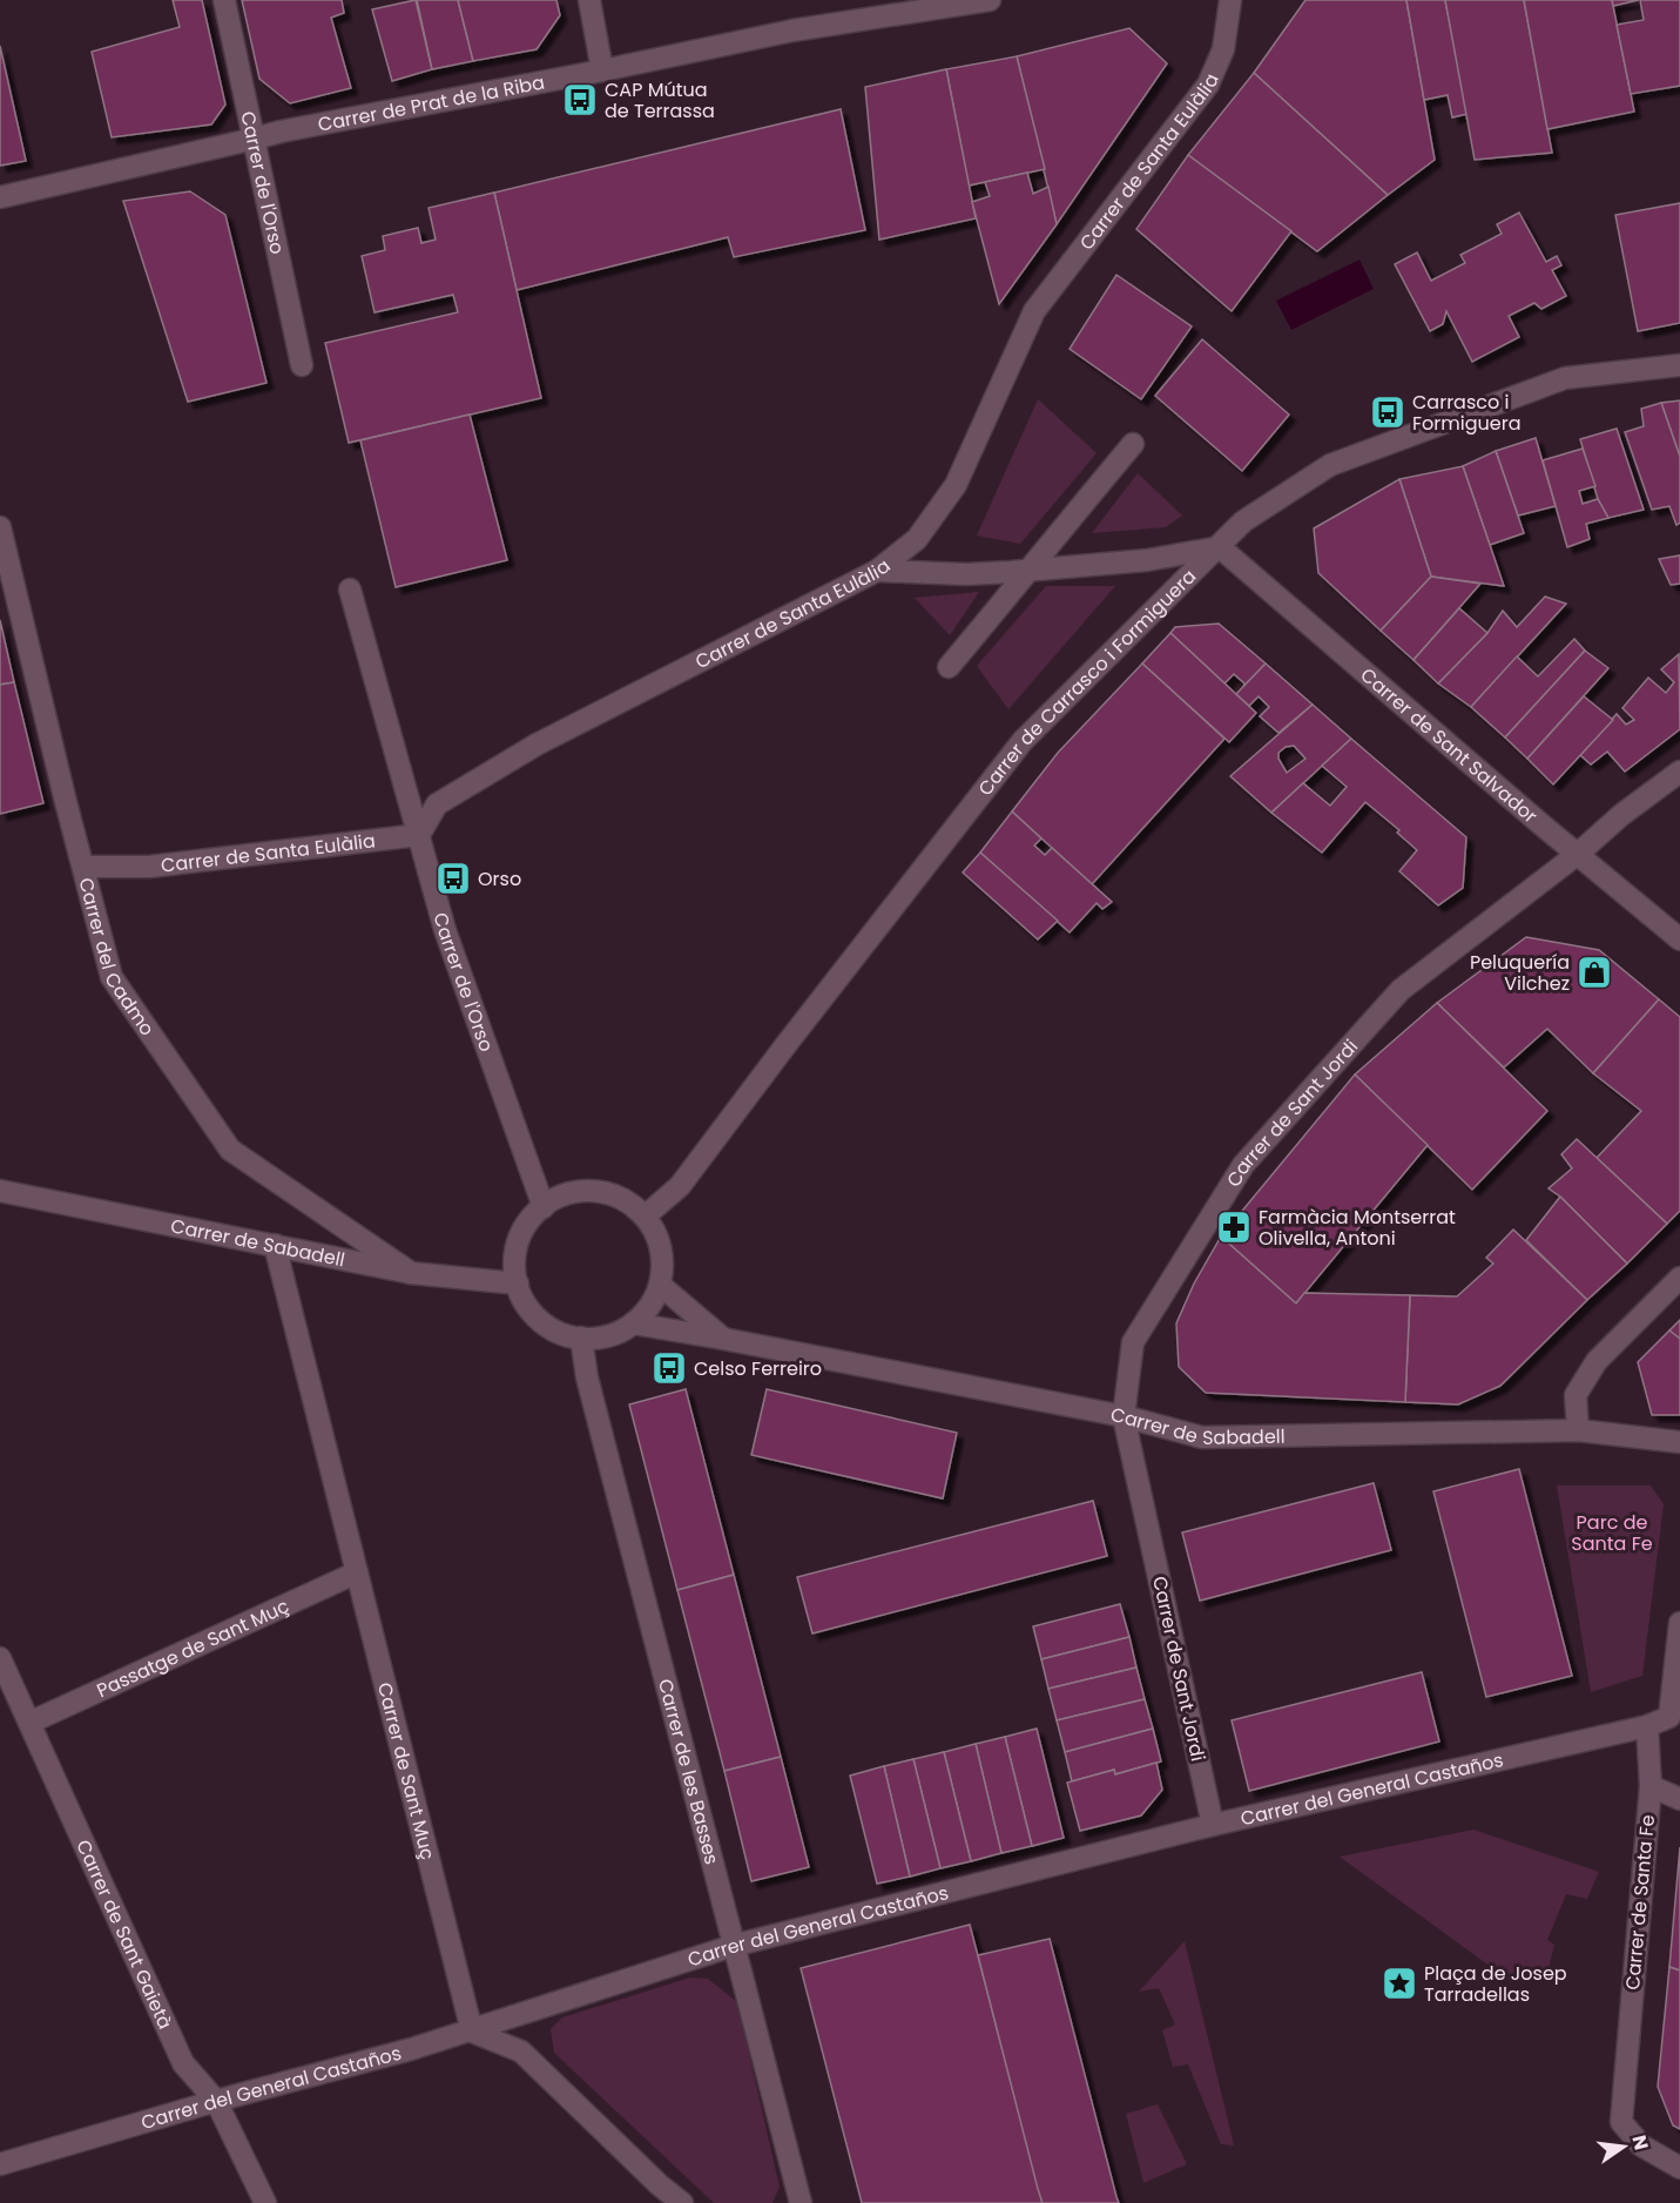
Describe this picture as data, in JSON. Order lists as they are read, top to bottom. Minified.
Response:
{"streets":{"street":["Carrer de Prat de la Riba","Carrer de Santa Eulàlia","Carrer de l'Orso","Carrer de Carrasco i Formiguera","Carrer de Sant Salvador","Carrer del Cadmo","Carrer de Sant Jordi","Carrer de Sabadell","Passatge de Sant Muç","Carrer de Sant Muç","Carrer de les Basses","Carrer del General Castaños","Carrer de Santa Fe","Carrer de Sant Gaietà"]},"crossings":[["Carrer de Prat de la Riba","Carrer de l'Orso"],["Carrer de Santa Eulàlia","Carrer de l'Orso"],["Carrer de Santa Eulàlia","Carrer del Cadmo"],["Carrer de l'Orso","Carrer de Carrasco i Formiguera"],["Carrer de l'Orso","Carrer de Sabadell"],["Carrer de l'Orso","Carrer de les Basses"],["Carrer de Carrasco i Formiguera","Carrer de Sant Salvador"],["Carrer de Carrasco i Formiguera","Carrer de Sabadell"],["Carrer de Carrasco i Formiguera","Carrer de les Basses"],["Carrer de Sant Salvador","Carrer de Sant Jordi"],["Carrer del Cadmo","Carrer de Sabadell"],["Carrer de Sant Jordi","Carrer de Sabadell"],["Carrer de Sant Jordi","Carrer del General Castaños"],["Carrer de Sabadell","Carrer de Sant Muç"],["Carrer de Sabadell","Carrer de les Basses"],["Passatge de Sant Muç","Carrer de Sant Muç"],["Passatge de Sant Muç","Carrer de Sant Gaietà"],["Carrer de Sant Muç","Carrer del General Castaños"],["Carrer de les Basses","Carrer del General Castaños"],["Carrer del General Castaños","Carrer de Santa Fe"],["Carrer del General Castaños","Carrer de Sant Gaietà"]],"parks":["Parc de Santa Fe"],"places":{"bus stop":["CAP Mútua de Terrassa","Carrasco i Formiguera","Orso","Celso Ferreiro"],"shop":["Peluquería Vilchez"],"pharmacy":["Farmàcia Montserrat Olivella, Antoni"],"place":["Plaça de Josep Tarradellas"]},"north":"right"}
